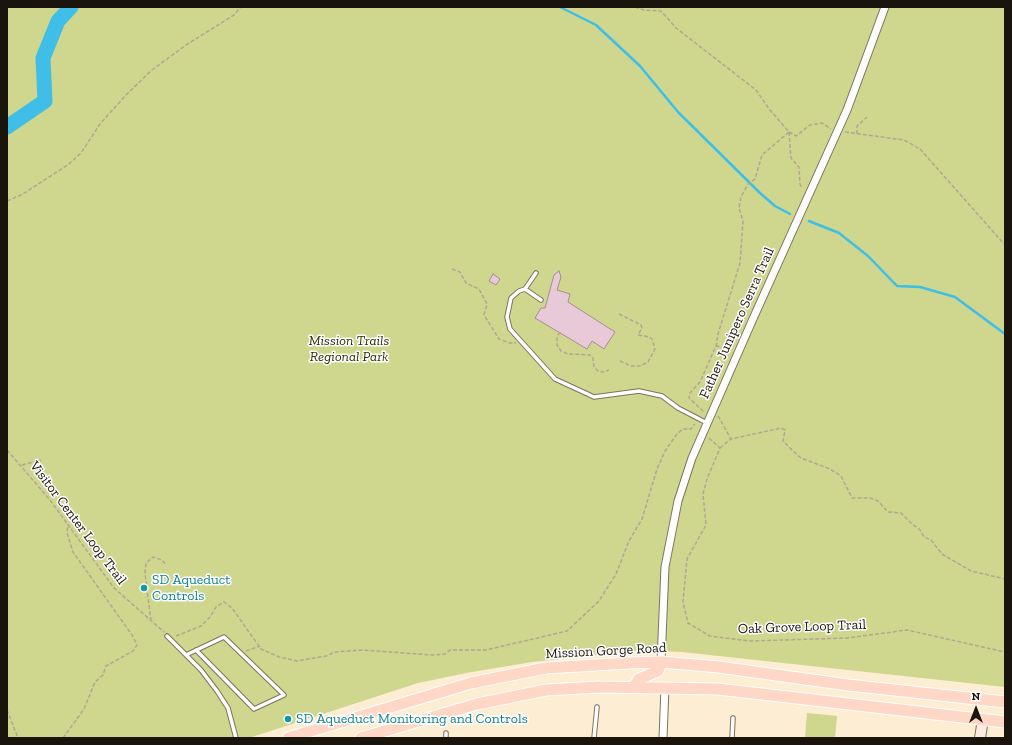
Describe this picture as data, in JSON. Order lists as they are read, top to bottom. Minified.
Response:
{"streets":{"main road":["Mission Gorge Road"],"street":["Father Junipero Serra Trail"],"path":["Visitor Center Loop Trail","Oak Grove Loop Trail"]},"crossings":[["Father Junipero Serra Trail","Mission Gorge Road"]],"parks":["Mission Trails Regional Park"],"places":["SD Aqueduct Controls","SD Aqueduct Monitoring and Controls"],"north":"top"}
